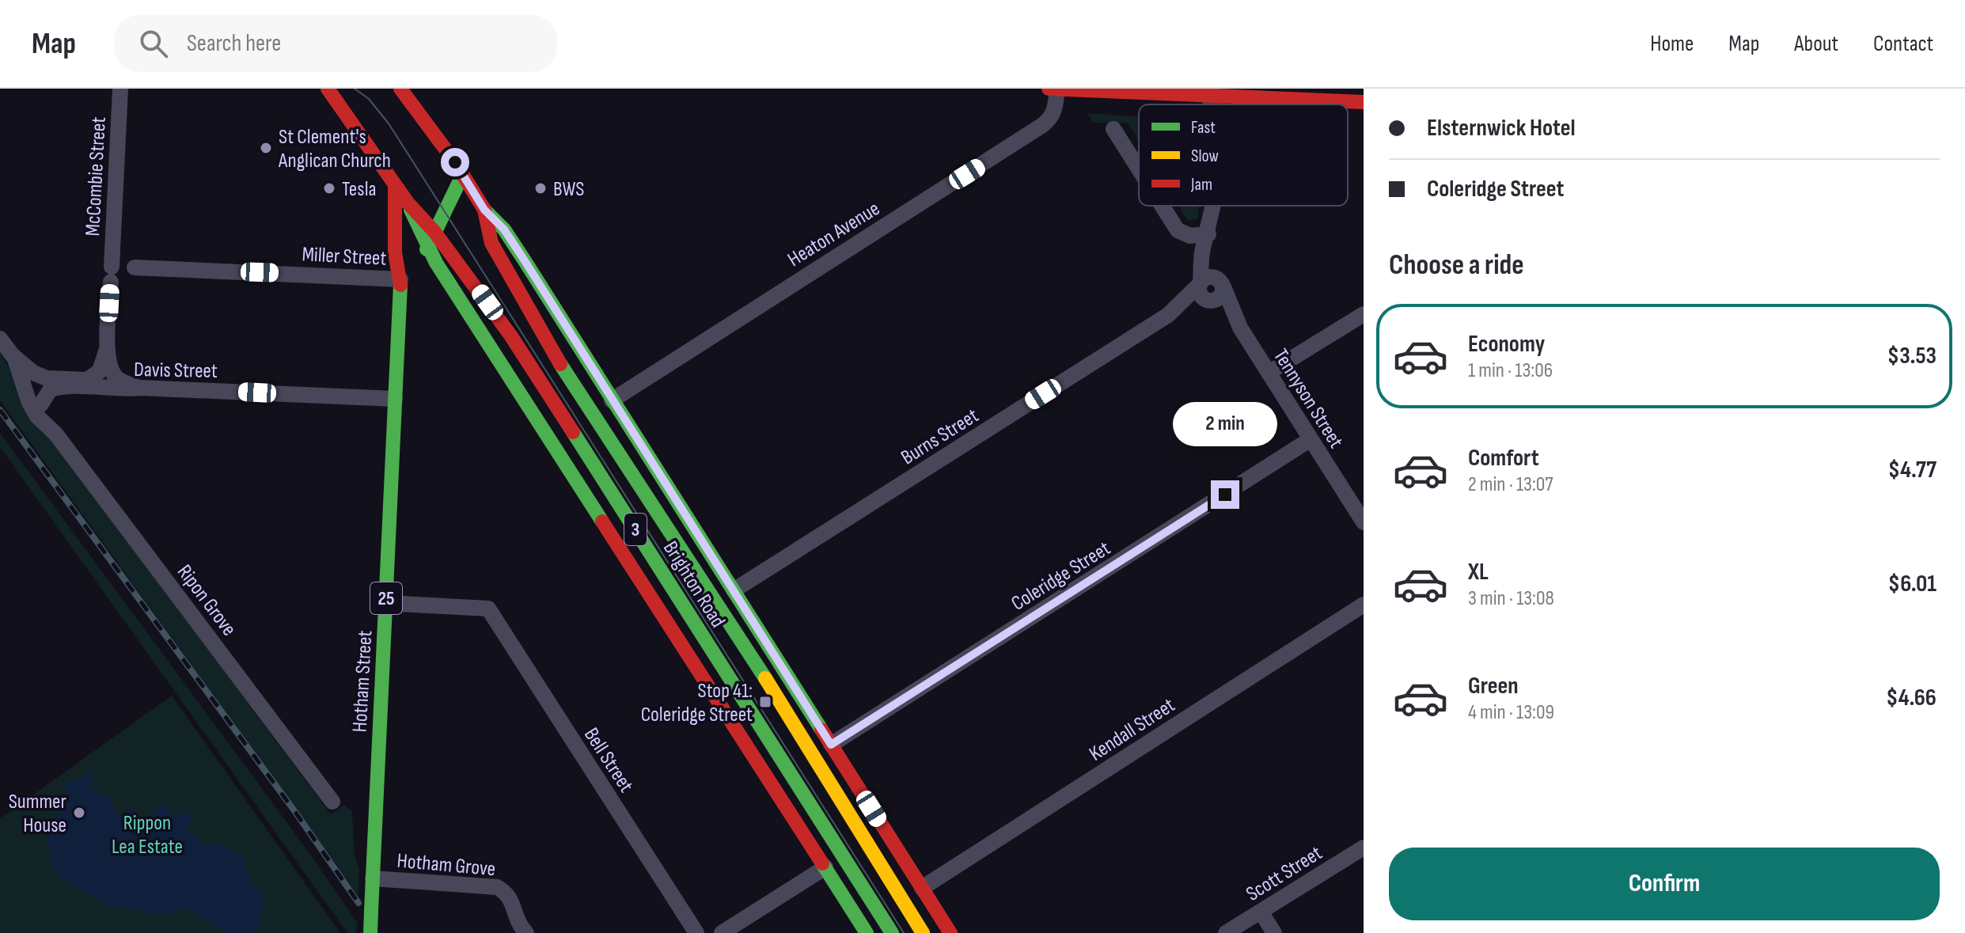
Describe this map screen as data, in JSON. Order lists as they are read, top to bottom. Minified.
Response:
{"streets":{"main road":["3","Brighton Road","25","Hotham Street"],"street":["McCombie Street","Heaton Avenue","Miller Street","Davis Street","Tennyson Street","Burns Street","Coleridge Street","Ripon Grove","Kendall Street","Bell Street","Hotham Grove","Scott Street"]},"crossings":[["McCombie Street","Davis Street"],["Heaton Avenue","Brighton Road"],["Miller Street","Hotham Street"],["Davis Street","Ripon Grove"],["Davis Street","Hotham Street"],["Tennyson Street","Burns Street"],["Tennyson Street","Coleridge Street"],["Burns Street","Brighton Road"],["Coleridge Street","Brighton Road"],["Brighton Road","Hotham Street"],["Brighton Road","Kendall Street"],["Hotham Street","Bell Street"],["Hotham Street","Hotham Grove"]],"parks":["Rippon Lea Estate"],"places":{"other":["St Clement's Anglican Church","Tesla","BWS","Summer House"],"transit":["Stop 41: Coleridge Street"]},"legend":["Fast","Slow","Jam"],"page":{"header":"Map","search":"Search here","nav":["Home","Map","About","Contact"],"banner":["Elsternwick Hotel","Coleridge Street"],"heading":"Choose a ride","list":[{"name":"Economy","note":"1 min · 13:06","value":"$3.53"},{"name":"Comfort","note":"2 min · 13:07","value":"$4.77"},{"name":"XL","note":"3 min · 13:08","value":"$6.01"},{"name":"Green","note":"4 min · 13:09","value":"$4.66"}],"bubble":"2 min","buttons":"Confirm"}}
